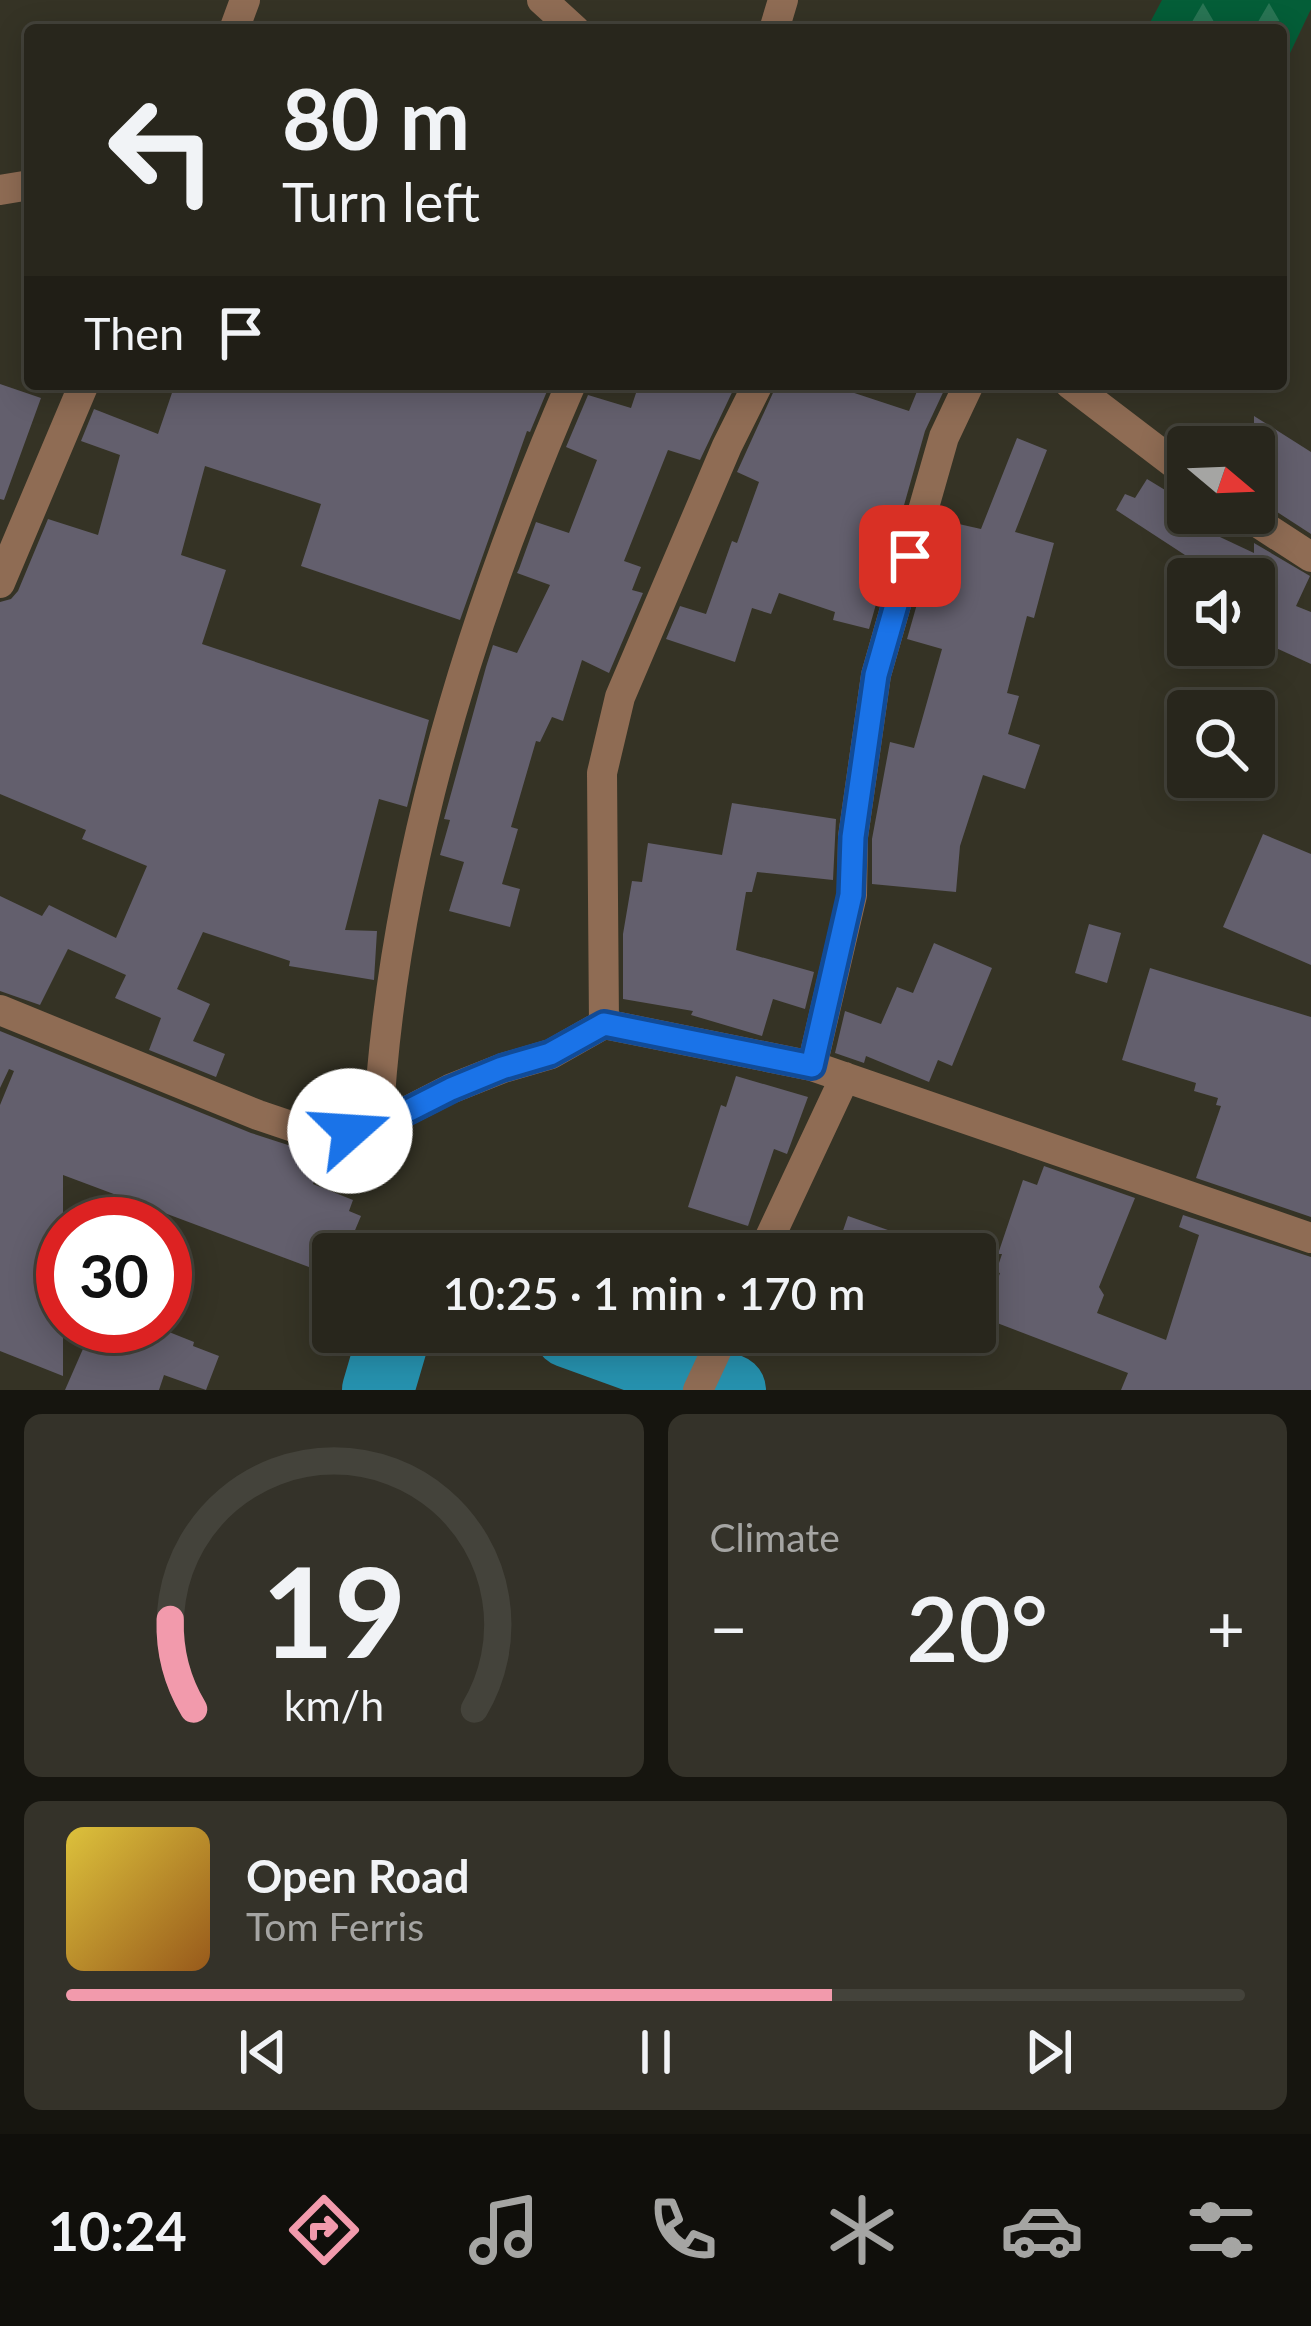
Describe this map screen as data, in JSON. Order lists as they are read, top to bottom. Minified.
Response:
{"north":"right","page":{"turn":["80 m","Turn left"],"then":"Then","limit":"30","trip":"10:25 · 1 min · 170 m","tile":"Climate","heat":["−","20°","+"],"song":["Open Road","Tom Ferris"],"tabs":"10:24","gauge":["19","km/h"]}}
